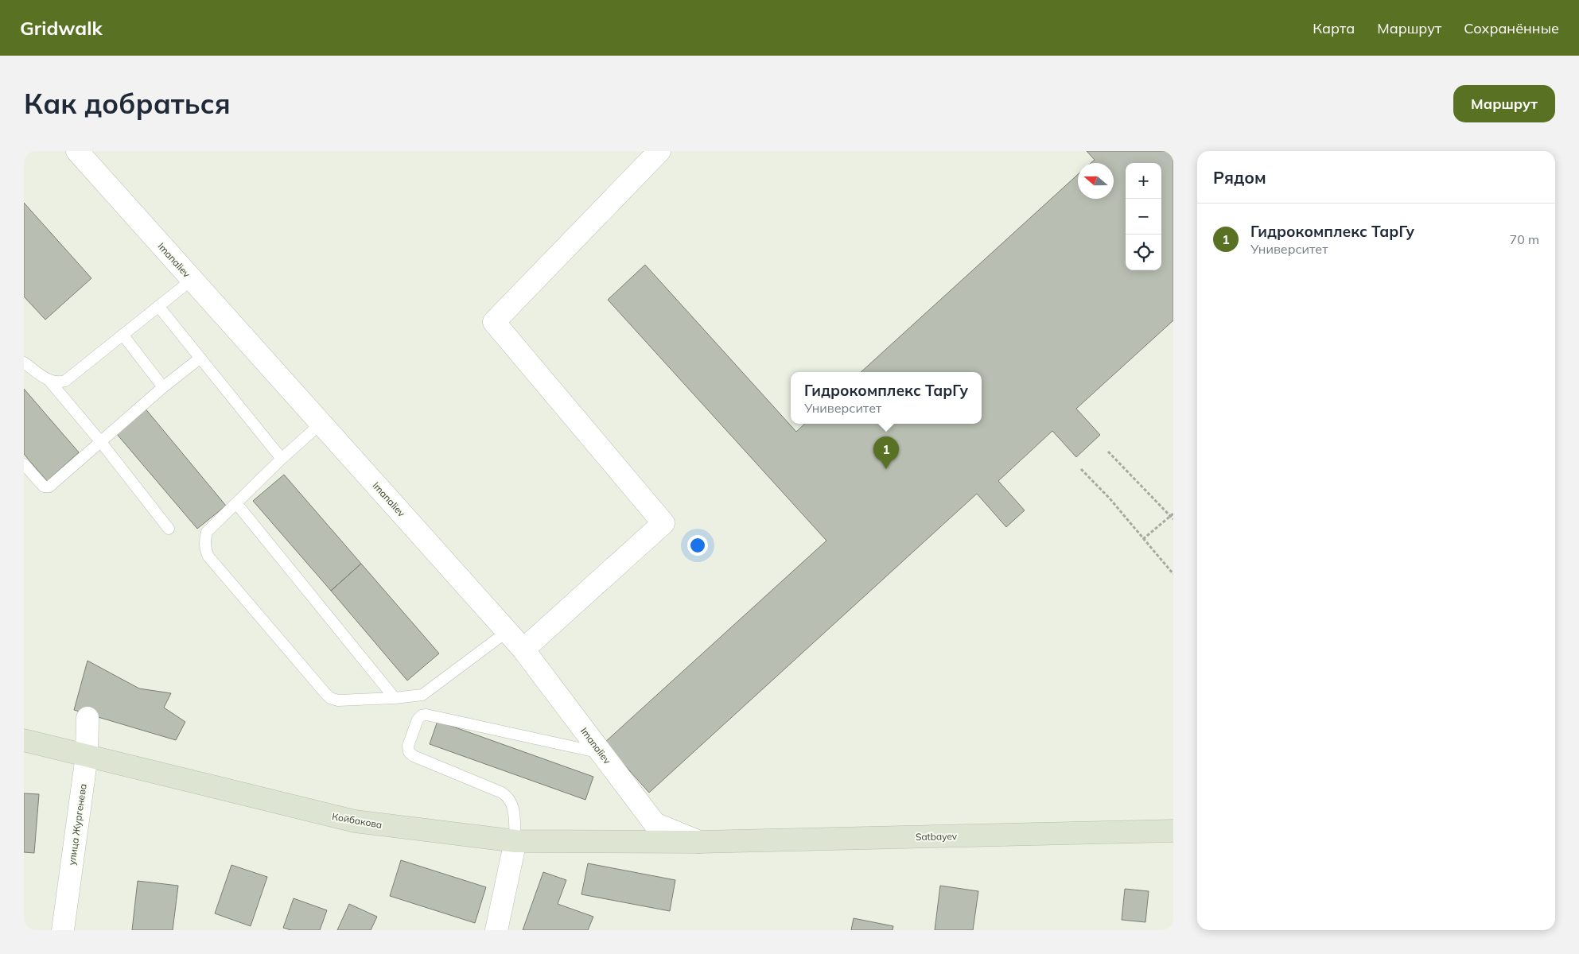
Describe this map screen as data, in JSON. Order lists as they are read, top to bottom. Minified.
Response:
{"streets":{"street":["Imanaliev","Койбакова","улица Жургенева","Satbayev"]},"crossings":[["Imanaliev","Койбакова"],["Imanaliev","Satbayev"],["Койбакова","улица Жургенева"],["Койбакова","Satbayev"]],"north":"left","page":{"header":"Gridwalk","nav":["Карта","Маршрут","Сохранённые"],"buttons":"Маршрут","title":"Как добраться","heading":"Рядом","map_buttons":["+","−"],"list":[{"mark":"1","name":"Гидрокомплекс ТарГу","note":"Университет","value":"70 m"}],"popup":["Гидрокомплекс ТарГу","Университет"],"pins":"1"}}
